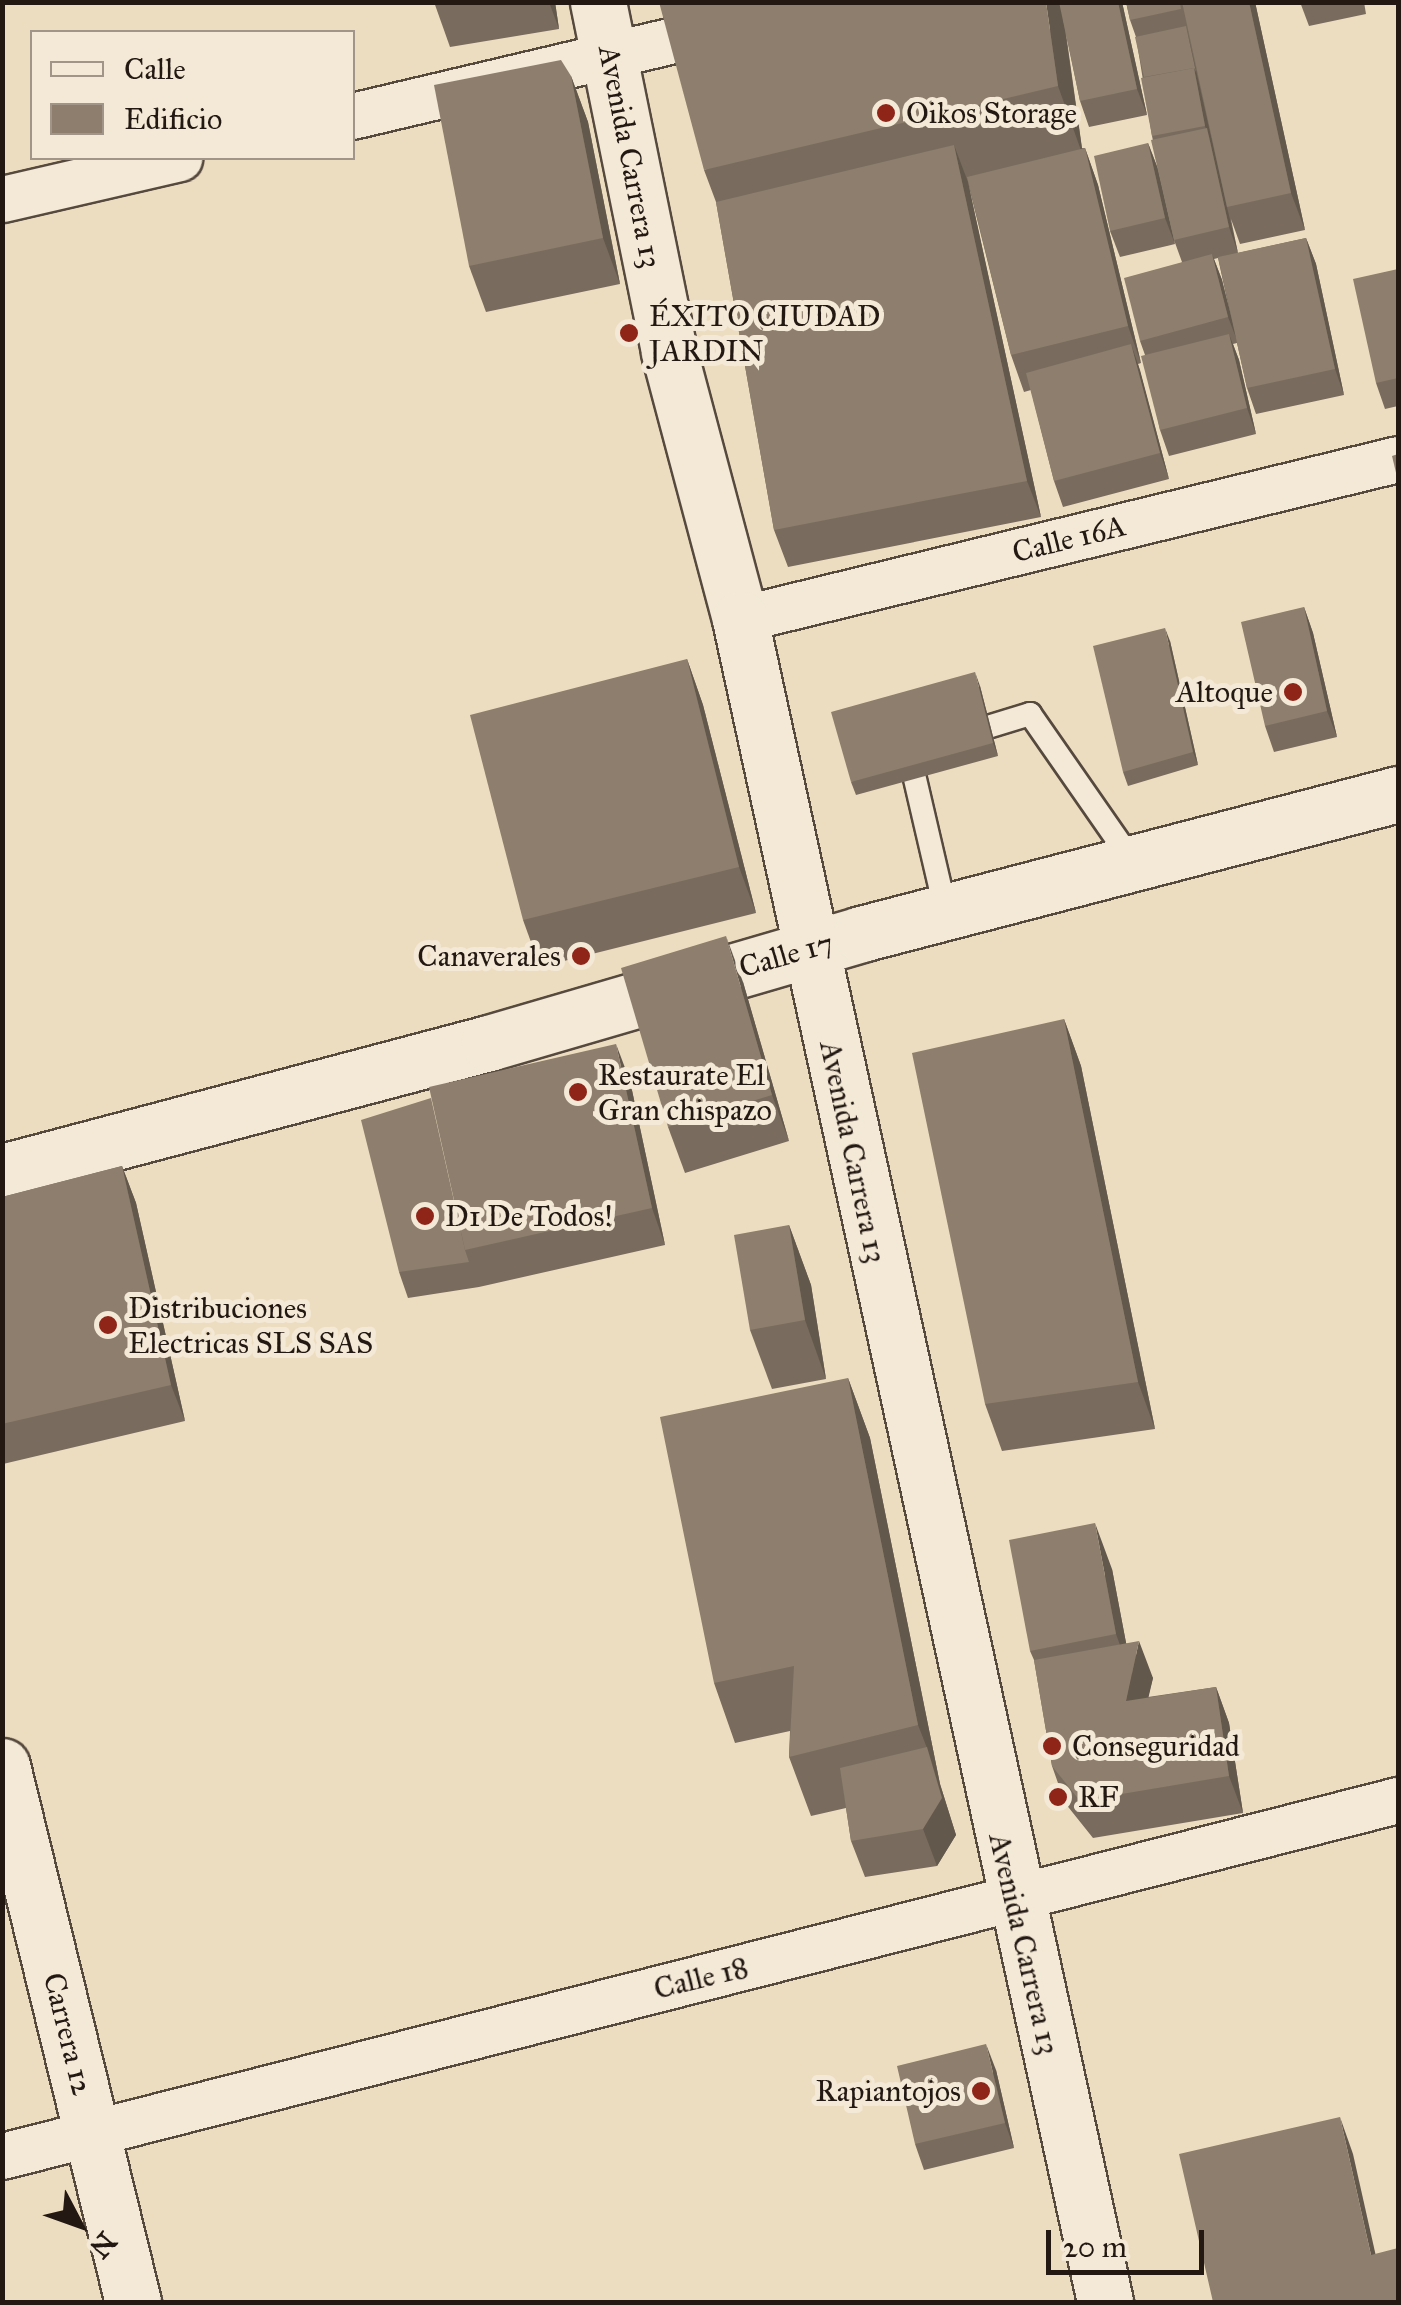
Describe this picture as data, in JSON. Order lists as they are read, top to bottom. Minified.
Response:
{"streets":{"street":["Avenida Carrera 13","Calle 16A","Calle 17","Calle 18","Carrera 12"]},"crossings":[["Avenida Carrera 13","Calle 16A"],["Avenida Carrera 13","Calle 17"],["Avenida Carrera 13","Calle 18"],["Calle 18","Carrera 12"]],"places":["Oikos Storage","ÉXITO CIUDAD JARDIN","Altoque","Canaverales","Restaurate El Gran chispazo","D1 De Todos!","Distribuciones Electricas SLS SAS","Conseguridad","RF","Rapiantojos"],"legend":["Calle","Edificio"],"scale_bar":"20 m","north":"bottom right"}
